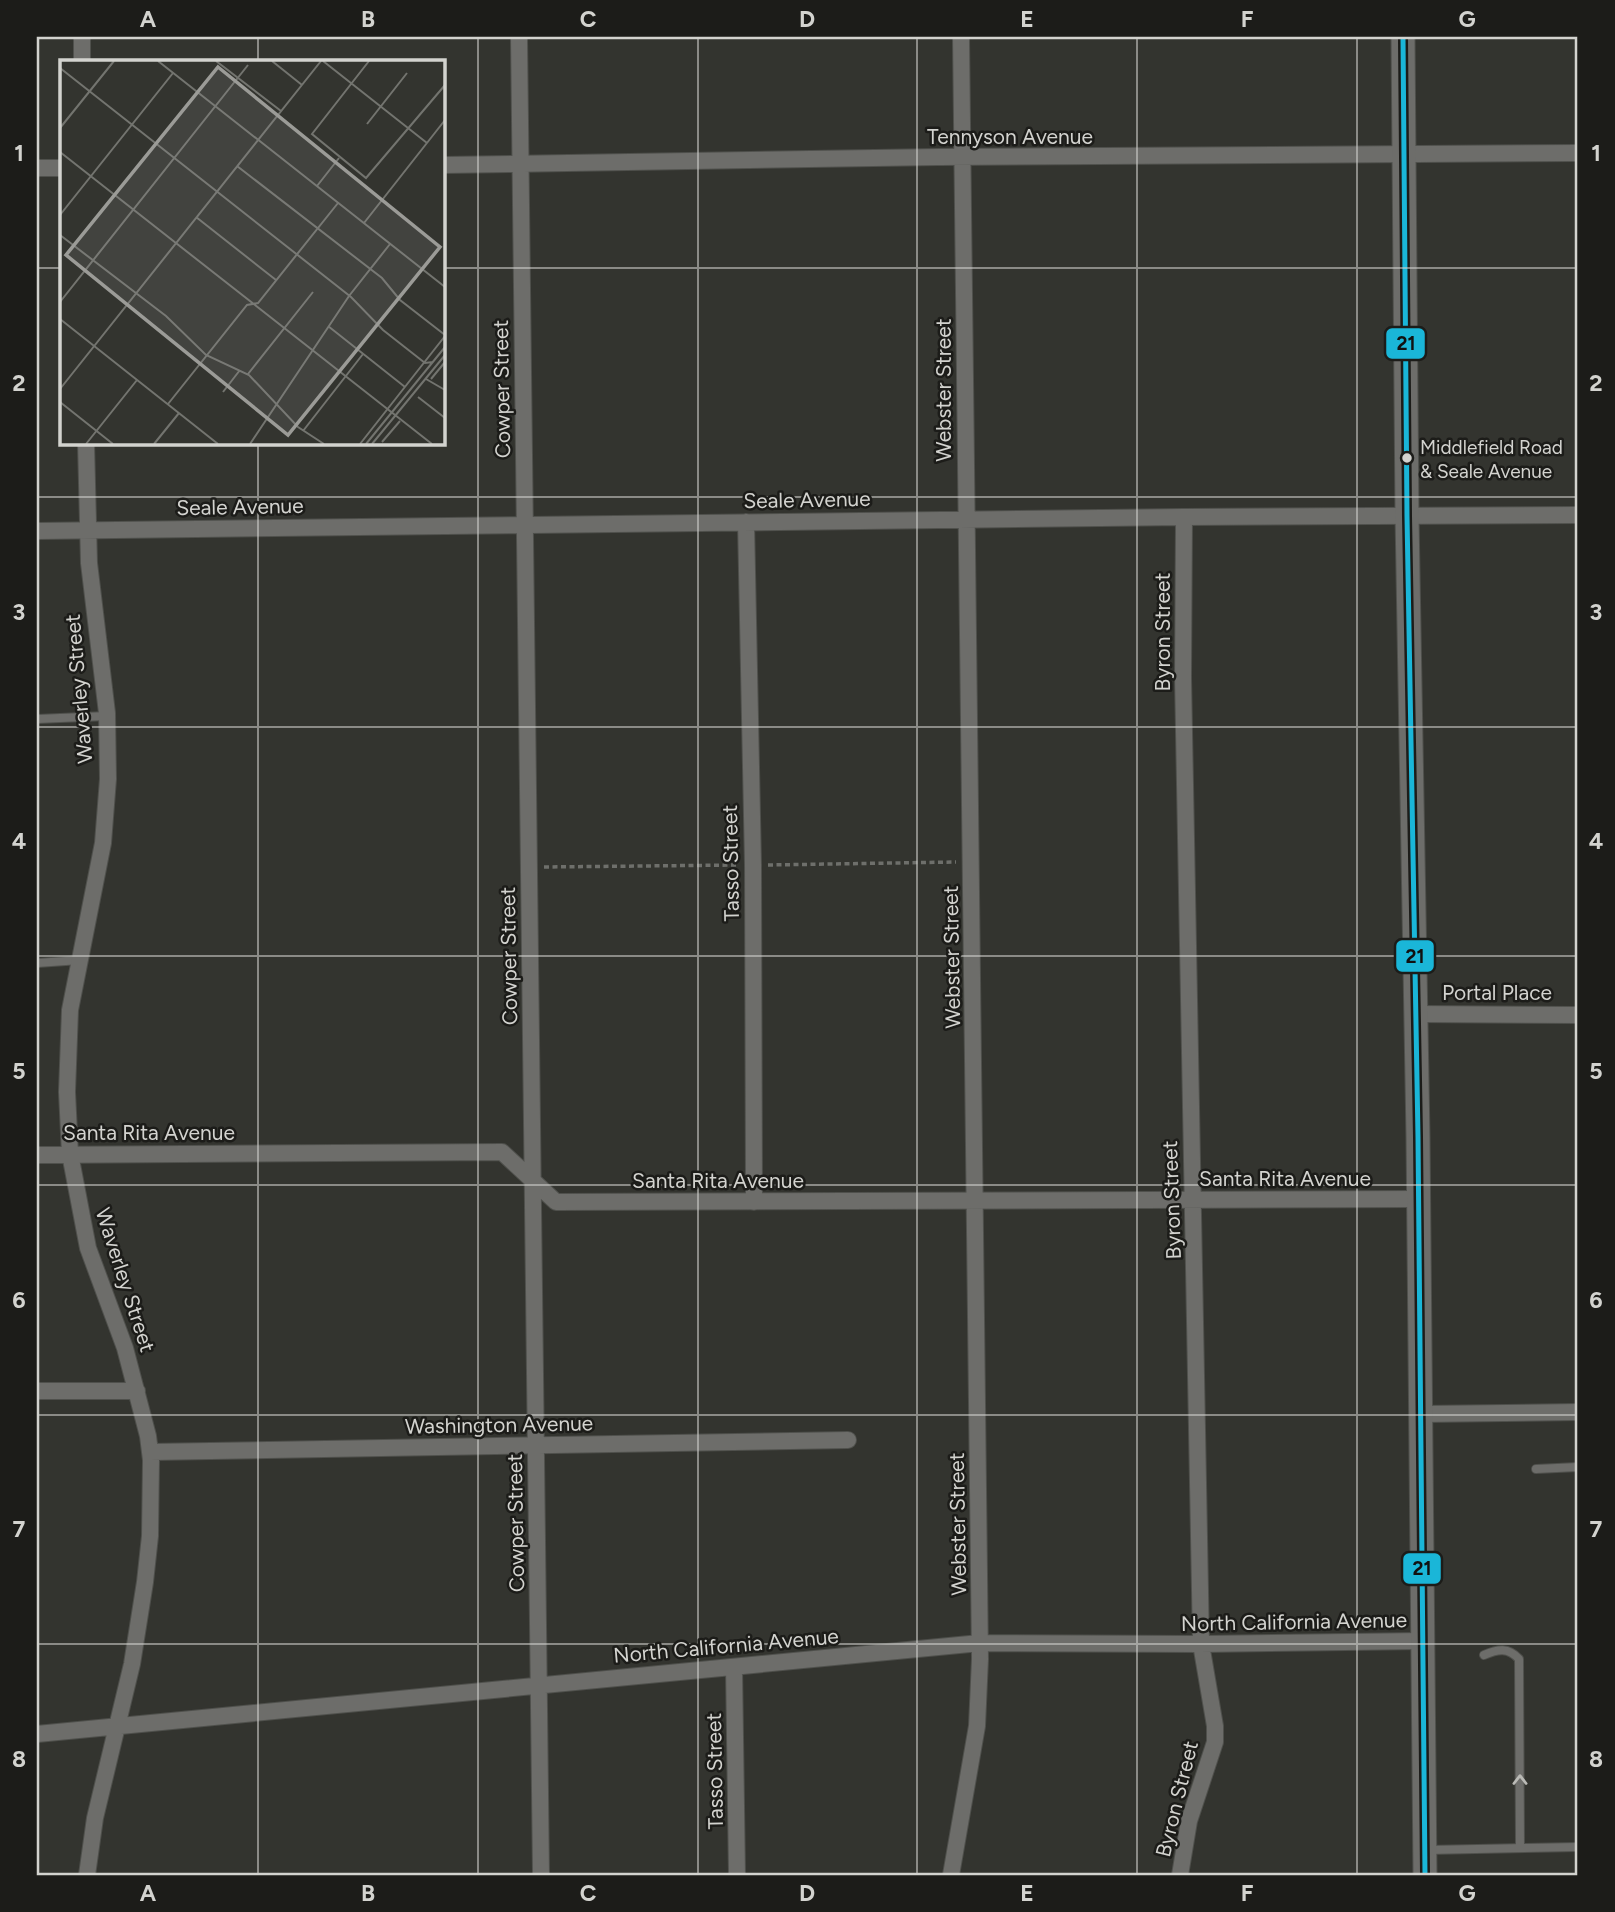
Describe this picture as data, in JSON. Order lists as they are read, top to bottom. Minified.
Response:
{"streets":{"street":["Tennyson Avenue","Cowper Street","Webster Street","Seale Avenue","Byron Street","Waverley Street","Tasso Street","Portal Place","Santa Rita Avenue","Washington Avenue","North California Avenue"]},"crossings":[["Tennyson Avenue","Cowper Street"],["Tennyson Avenue","Webster Street"],["Cowper Street","Seale Avenue"],["Cowper Street","Santa Rita Avenue"],["Cowper Street","Washington Avenue"],["Cowper Street","North California Avenue"],["Webster Street","Seale Avenue"],["Webster Street","Santa Rita Avenue"],["Webster Street","North California Avenue"],["Seale Avenue","Byron Street"],["Seale Avenue","Waverley Street"],["Seale Avenue","Tasso Street"],["Byron Street","Santa Rita Avenue"],["Byron Street","North California Avenue"],["Waverley Street","Santa Rita Avenue"],["Waverley Street","Washington Avenue"],["Waverley Street","North California Avenue"],["Tasso Street","Santa Rita Avenue"],["Tasso Street","North California Avenue"]],"places":["Middlefield Road & Seale Avenue"],"lines":["transit line 21"],"grid":{"columns":["A","B","C","D","E","F","G"],"rows":["1","2","3","4","5","6","7","8"]}}
